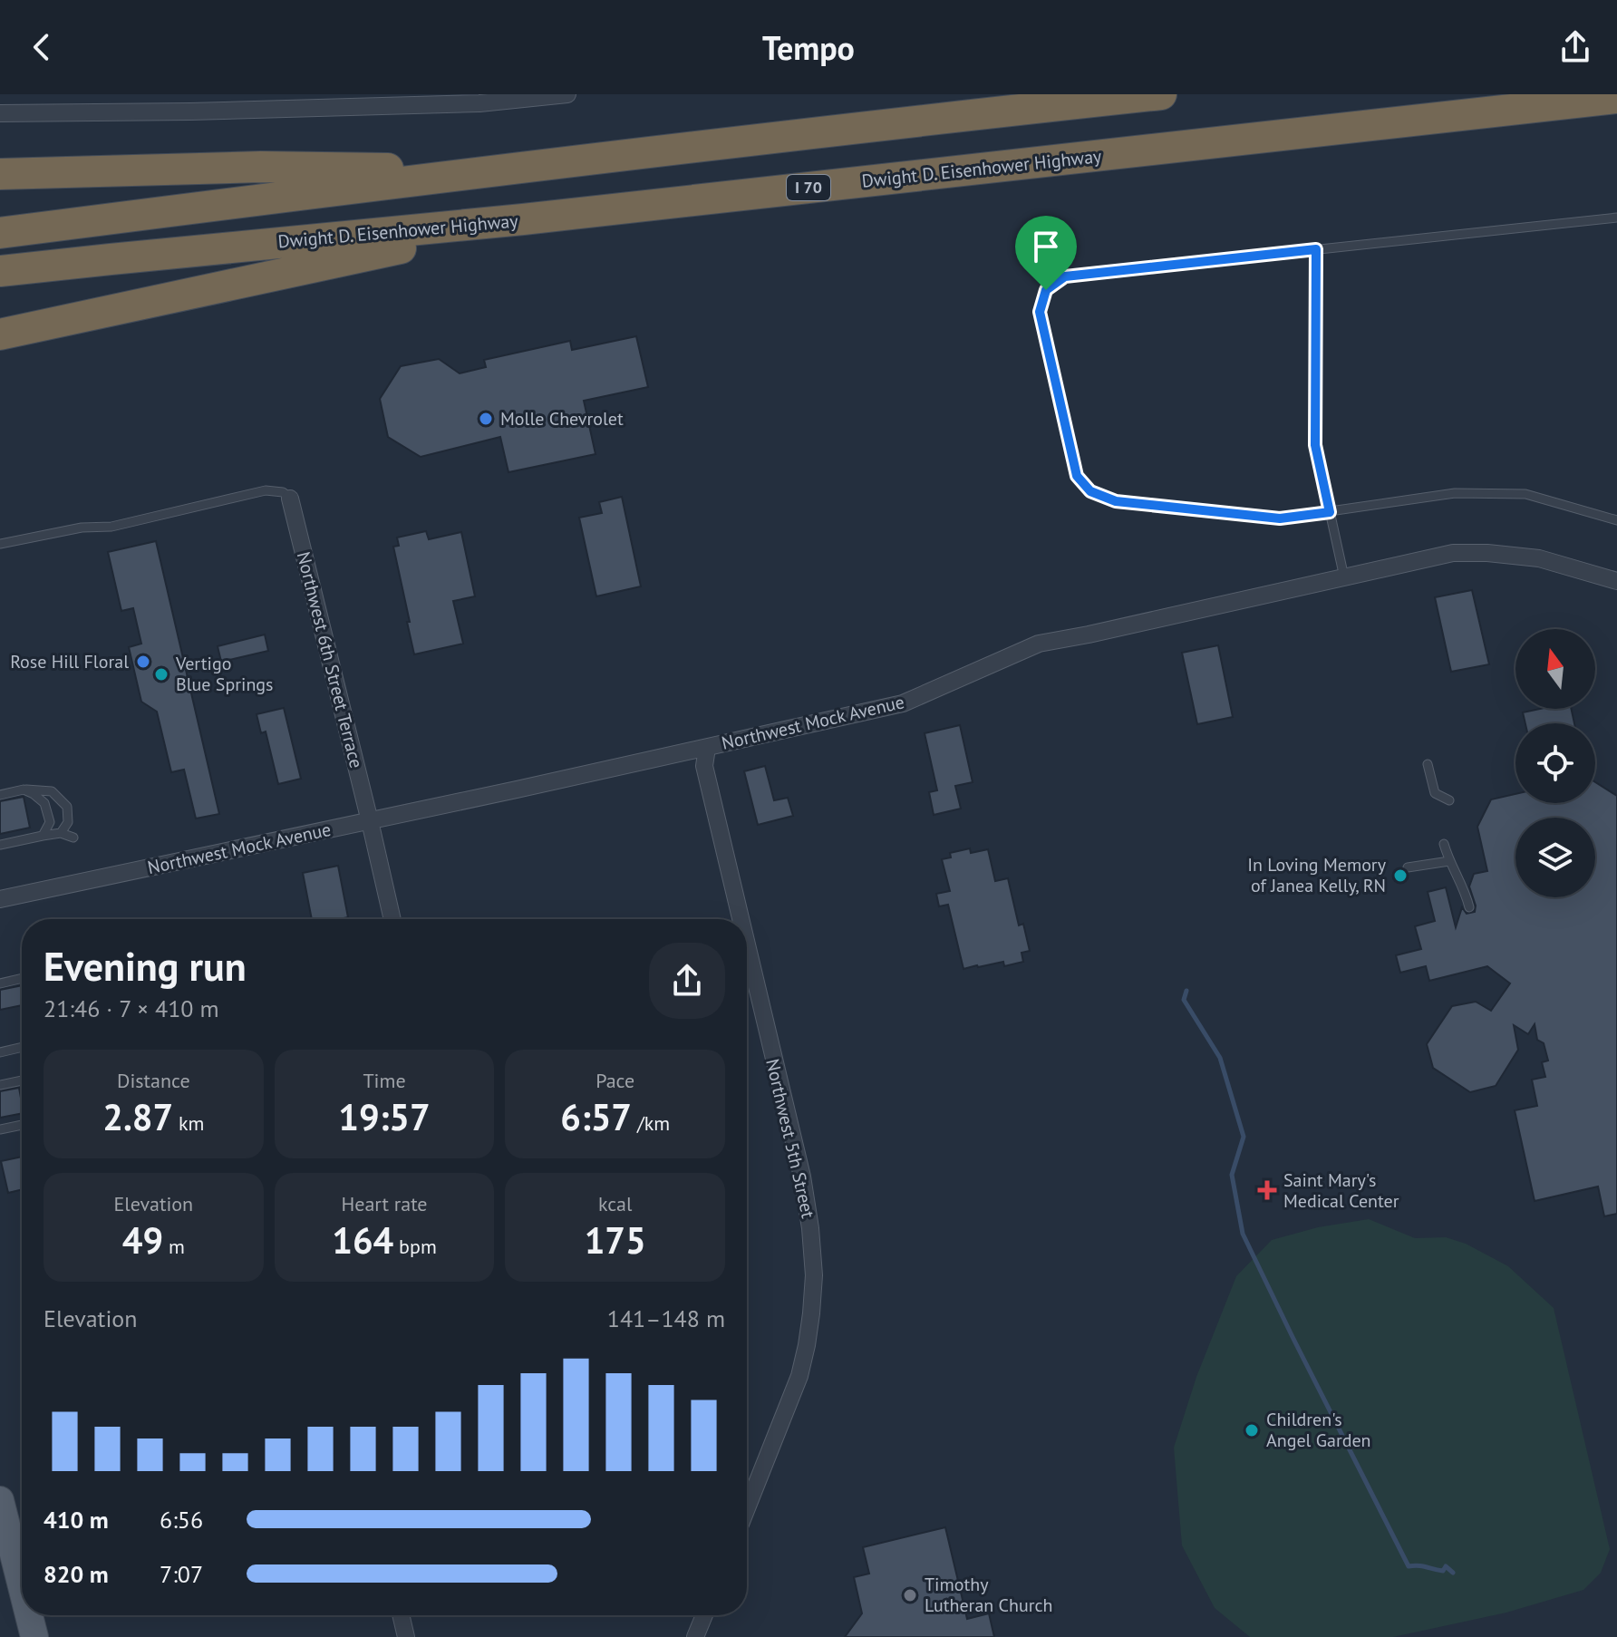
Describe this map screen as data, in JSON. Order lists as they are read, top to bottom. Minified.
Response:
{"streets":{"highway":["Dwight D. Eisenhower Highway","I 70"],"street":["Northwest 6th Street Terrace","Northwest Mock Avenue","Northwest 5th Street"]},"crossings":[["Northwest 6th Street Terrace","Northwest Mock Avenue"],["Northwest Mock Avenue","Northwest 5th Street"]],"places":{"other":["Molle Chevrolet","Rose Hill Floral","Vertigo Blue Springs","In Loving Memory of Janea Kelly, RN","Children's Angel Garden","Timothy Lutheran Church"],"health":["Saint Mary's Medical Center"]},"north":"top","page":{"header":"Tempo","heading":["Evening run","21:46 · 7 × 410 m"],"stats":[["Distance","2.87 km"],["Time","19:57"],["Pace","6:57 /km"],["Elevation","49 m"],["Heart rate","164 bpm"],["kcal","175"]],"chart":["Elevation","141–148 m"],"list":[{"name":"410 m","note":"6:56"},{"name":"820 m","note":"7:07"}]}}
